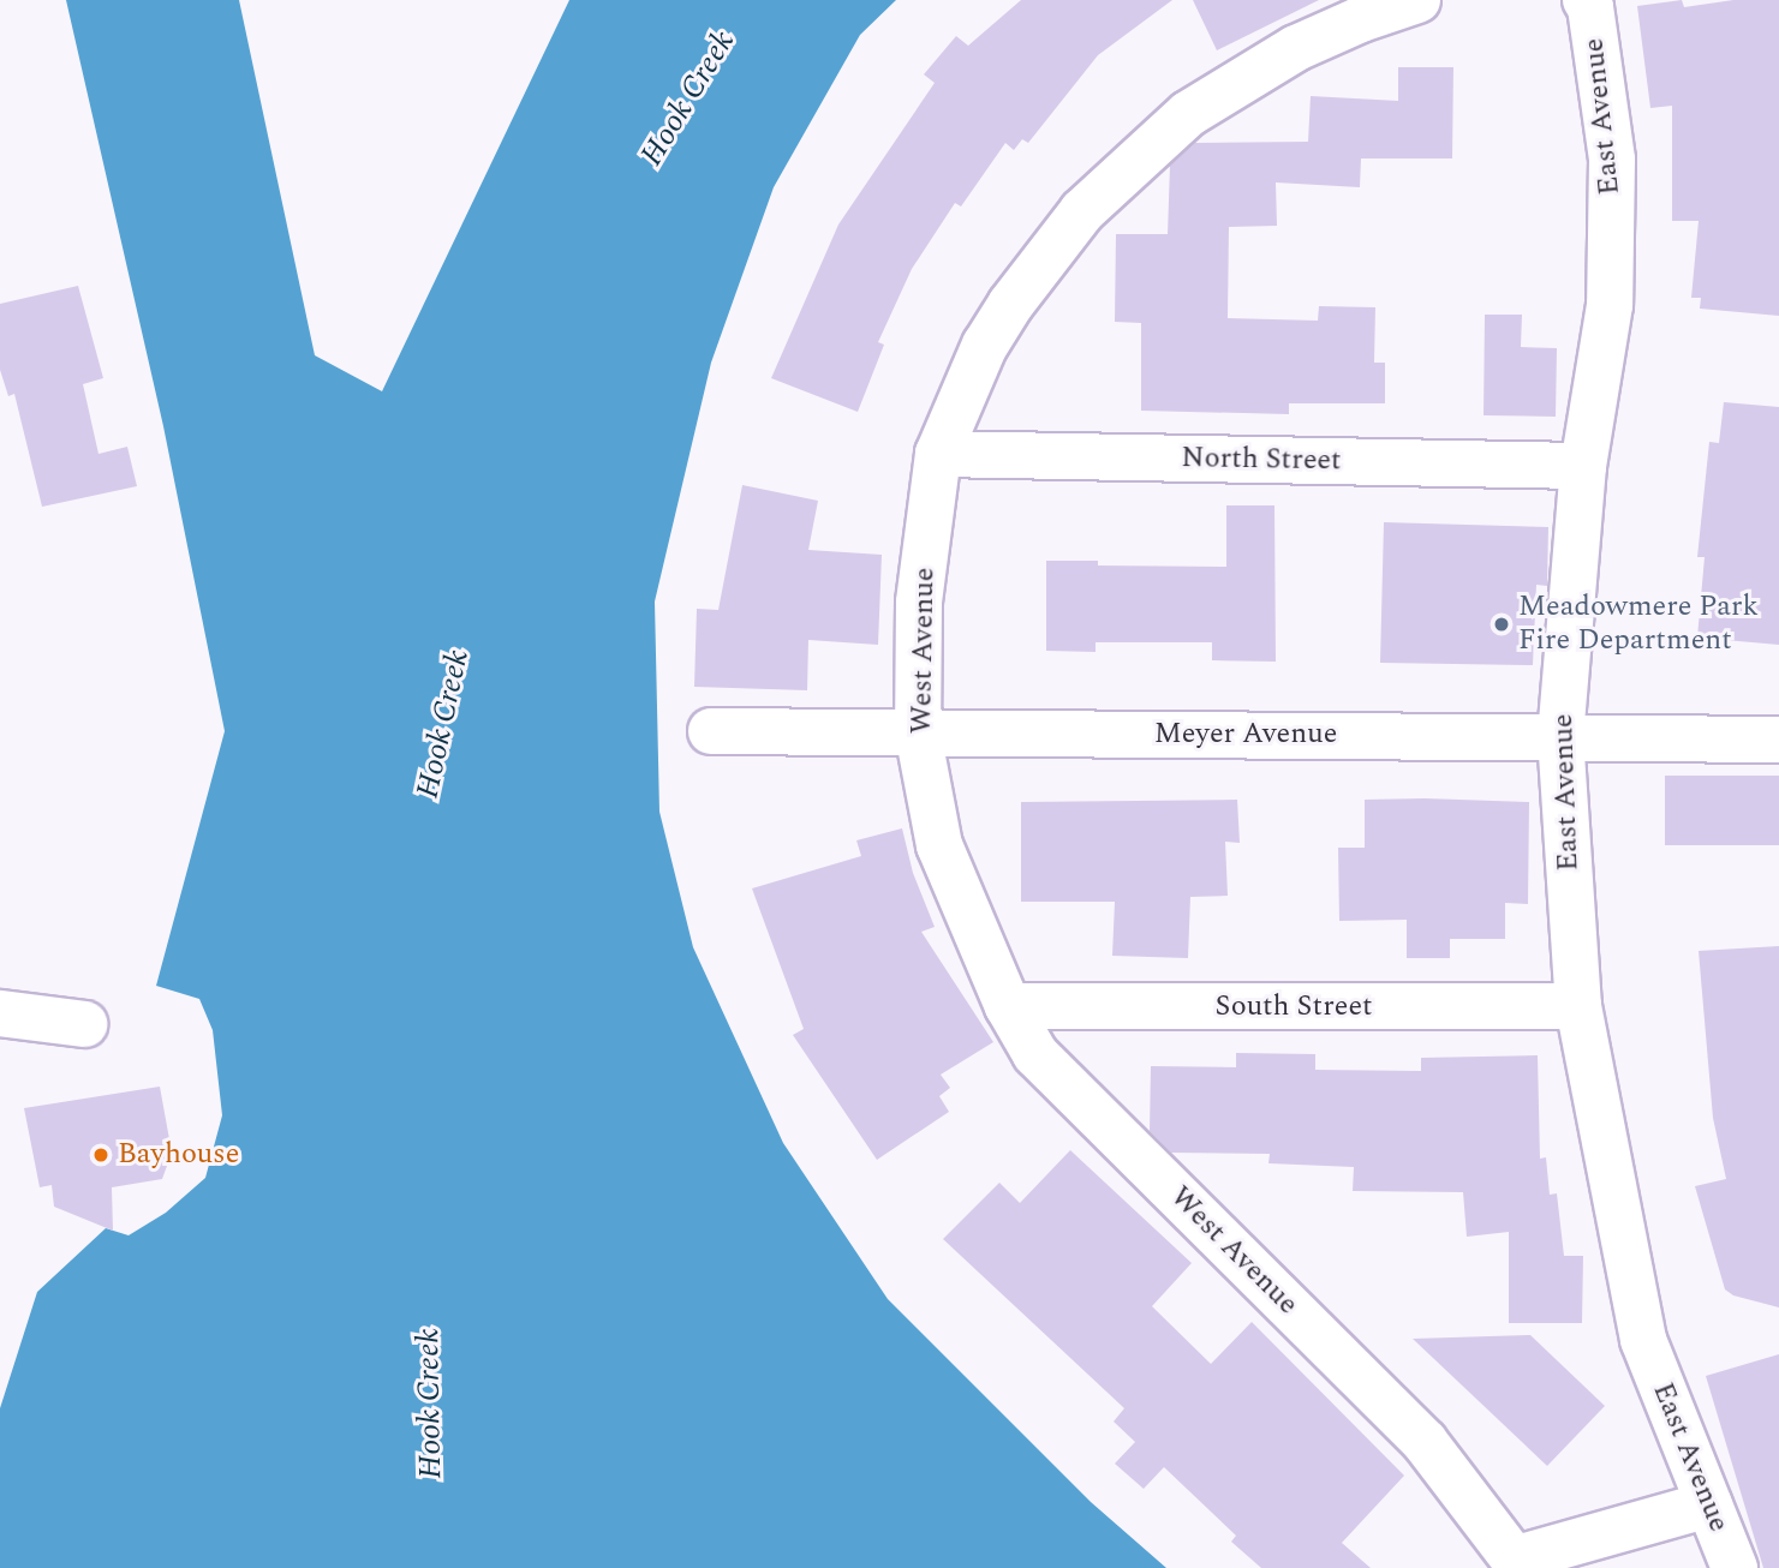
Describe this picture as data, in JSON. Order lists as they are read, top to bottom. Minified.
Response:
{"streets":{"street":["East Avenue","North Street","West Avenue","Meyer Avenue","South Street"]},"crossings":[["East Avenue","North Street"],["East Avenue","Meyer Avenue"],["East Avenue","South Street"],["North Street","West Avenue"],["West Avenue","Meyer Avenue"],["West Avenue","South Street"]],"water":["Hook Creek"],"places":["Meadowmere Park Fire Department","Bayhouse"]}
